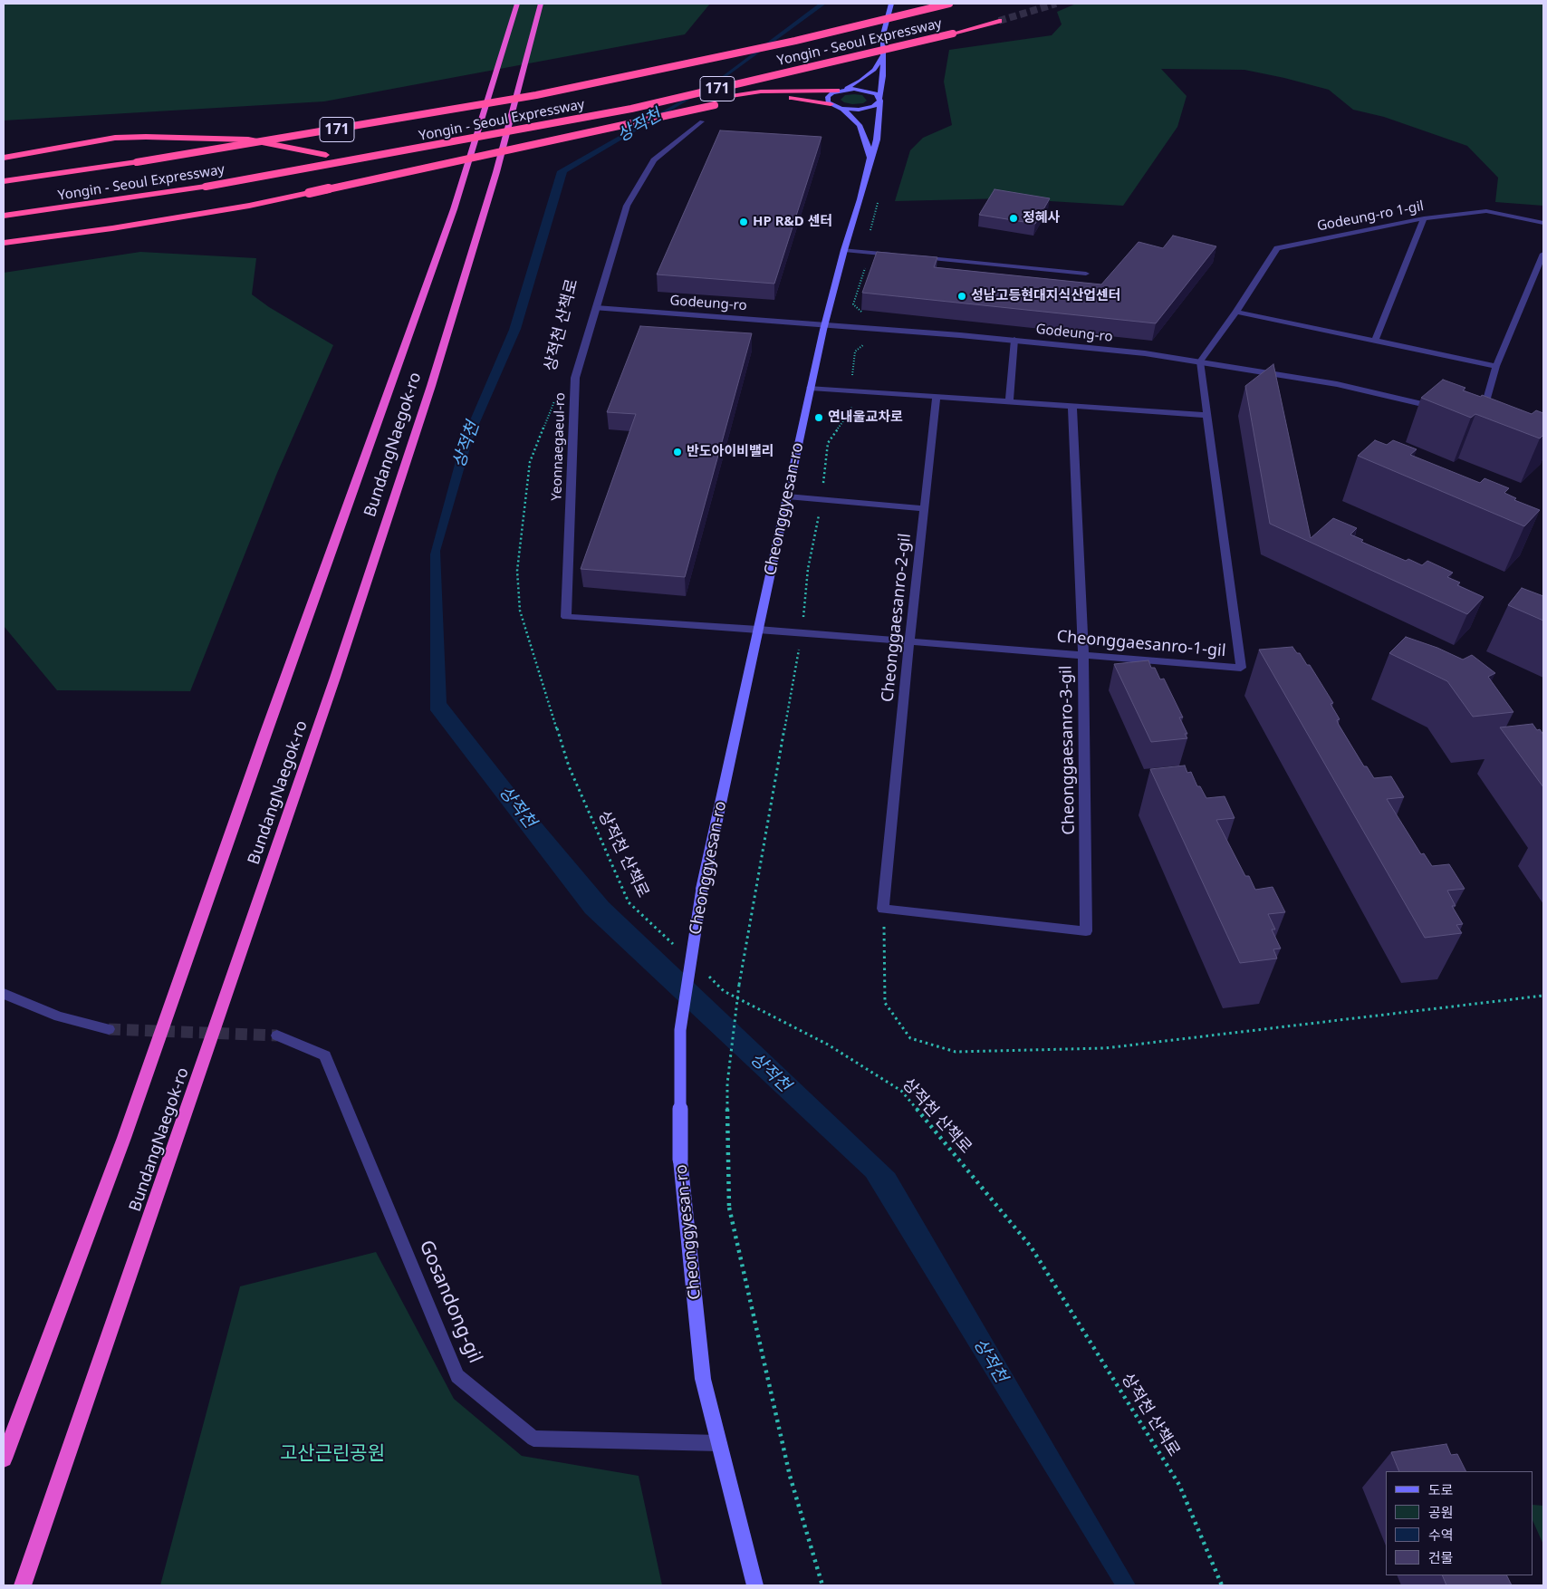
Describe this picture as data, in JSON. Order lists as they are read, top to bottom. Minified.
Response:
{"streets":{"highway":["Yongin - Seoul Expressway","171","BundangNaegok-ro"],"main road":["Cheonggyesan-ro"],"street":["Godeung-ro 1-gil","Godeung-ro","Yeonnaegaeul-ro","Cheonggaesanro-2-gil","Cheonggaesanro-1-gil","Cheonggaesanro-3-gil","Gosandong-gil"],"path":["상적천 산책로"]},"crossings":[["Godeung-ro 1-gil","Godeung-ro"],["Godeung-ro 1-gil","Cheonggaesanro-1-gil"],["Godeung-ro","Yeonnaegaeul-ro"],["Godeung-ro","Cheonggyesan-ro"],["Godeung-ro","Cheonggaesanro-1-gil"],["Yeonnaegaeul-ro","Cheonggyesan-ro"],["Yeonnaegaeul-ro","Cheonggaesanro-1-gil"],["Cheonggyesan-ro","Cheonggaesanro-1-gil"],["Cheonggyesan-ro","Gosandong-gil"],["Cheonggaesanro-2-gil","Cheonggaesanro-1-gil"],["Cheonggaesanro-2-gil","Cheonggaesanro-3-gil"],["Cheonggaesanro-1-gil","Cheonggaesanro-3-gil"]],"water":["상적천"],"parks":["고산근린공원"],"places":["정혜사","HP R&D 센터","성남고등현대지식산업센터","연내울교차로","반도아이비밸리"],"legend":["도로","공원","수역","건물"]}
